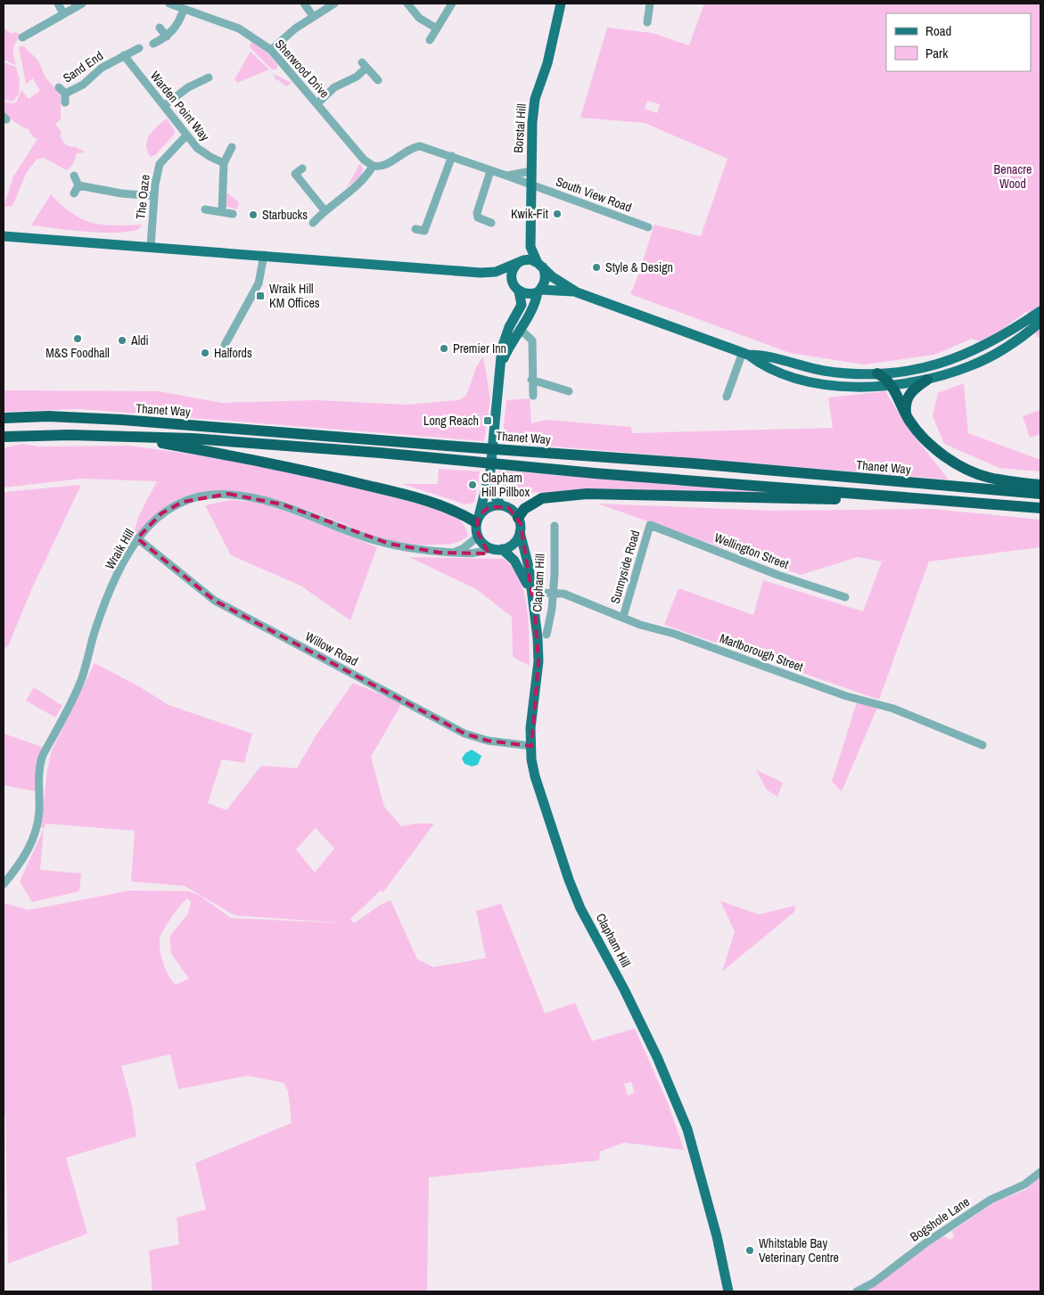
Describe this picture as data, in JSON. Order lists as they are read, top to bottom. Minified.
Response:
{"streets":{"highway":["Thanet Way"],"main road":["Borstal Hill","Clapham Hill"],"street":["Sand End","Sherwood Drive","Warden Point Way","South View Road","The Oaze","Wraik Hill","Wellington Street","Sunnyside Road","Willow Road","Marlborough Street","Bogshole Lane"]},"crossings":[["Sand End","Warden Point Way"],["Sherwood Drive","South View Road"],["Warden Point Way","The Oaze"],["Borstal Hill","South View Road"],["Wraik Hill","Clapham Hill"],["Wraik Hill","Willow Road"],["Wellington Street","Sunnyside Road"],["Sunnyside Road","Marlborough Street"],["Clapham Hill","Willow Road"],["Clapham Hill","Marlborough Street"]],"parks":["Benacre Wood"],"places":{"other":["Kwik-Fit","Starbucks","Style & Design","M&S Foodhall","Aldi","Premier Inn","Halfords","Clapham Hill Pillbox","Whitstable Bay Veterinary Centre"],"transit":["Wraik Hill KM Offices","Long Reach"]},"legend":["Road","Park"]}
